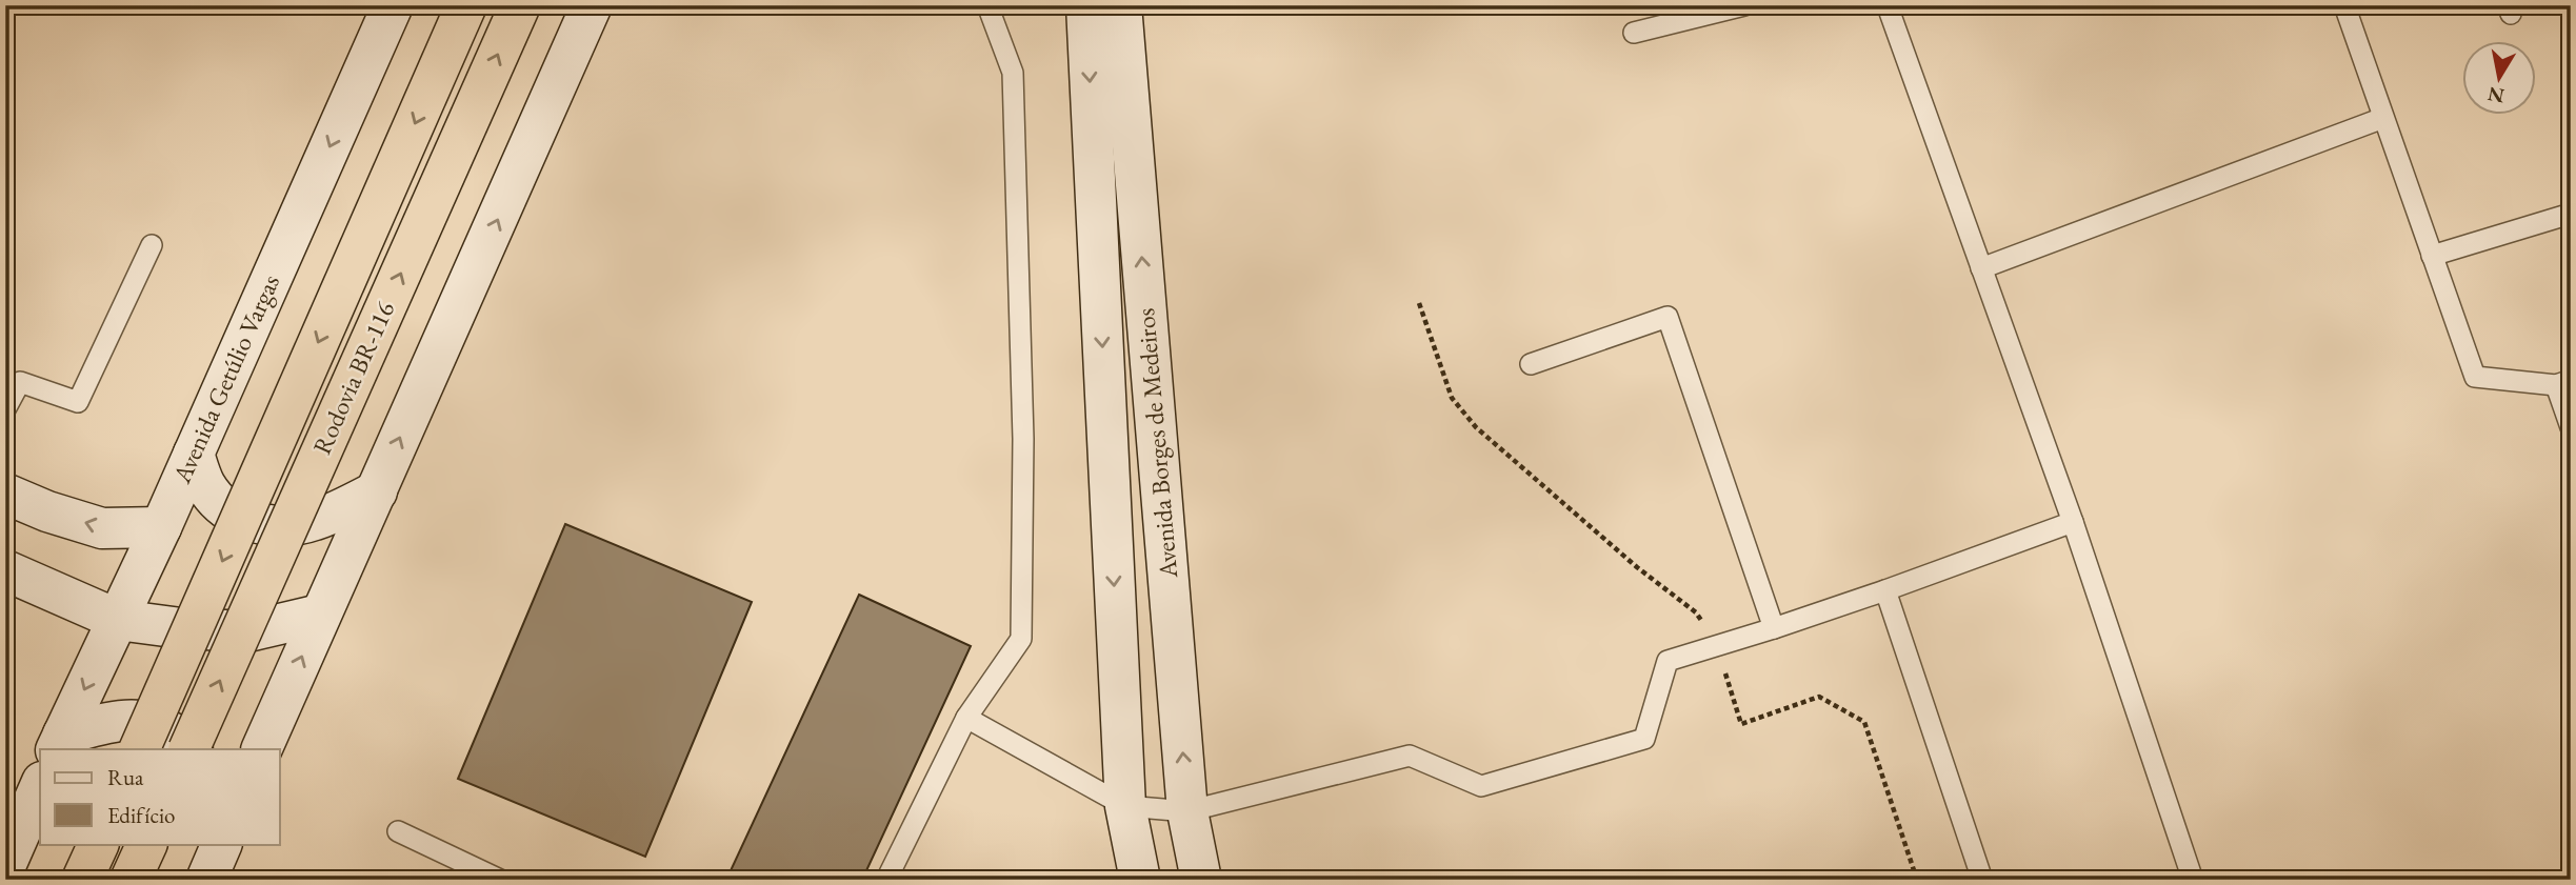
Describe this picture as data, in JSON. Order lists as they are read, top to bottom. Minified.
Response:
{"streets":{"highway":["Rodovia BR-116"],"main road":["Avenida Getúlio Vargas","Avenida Borges de Medeiros"]},"legend":["Rua","Edifício"],"north":"bottom"}
